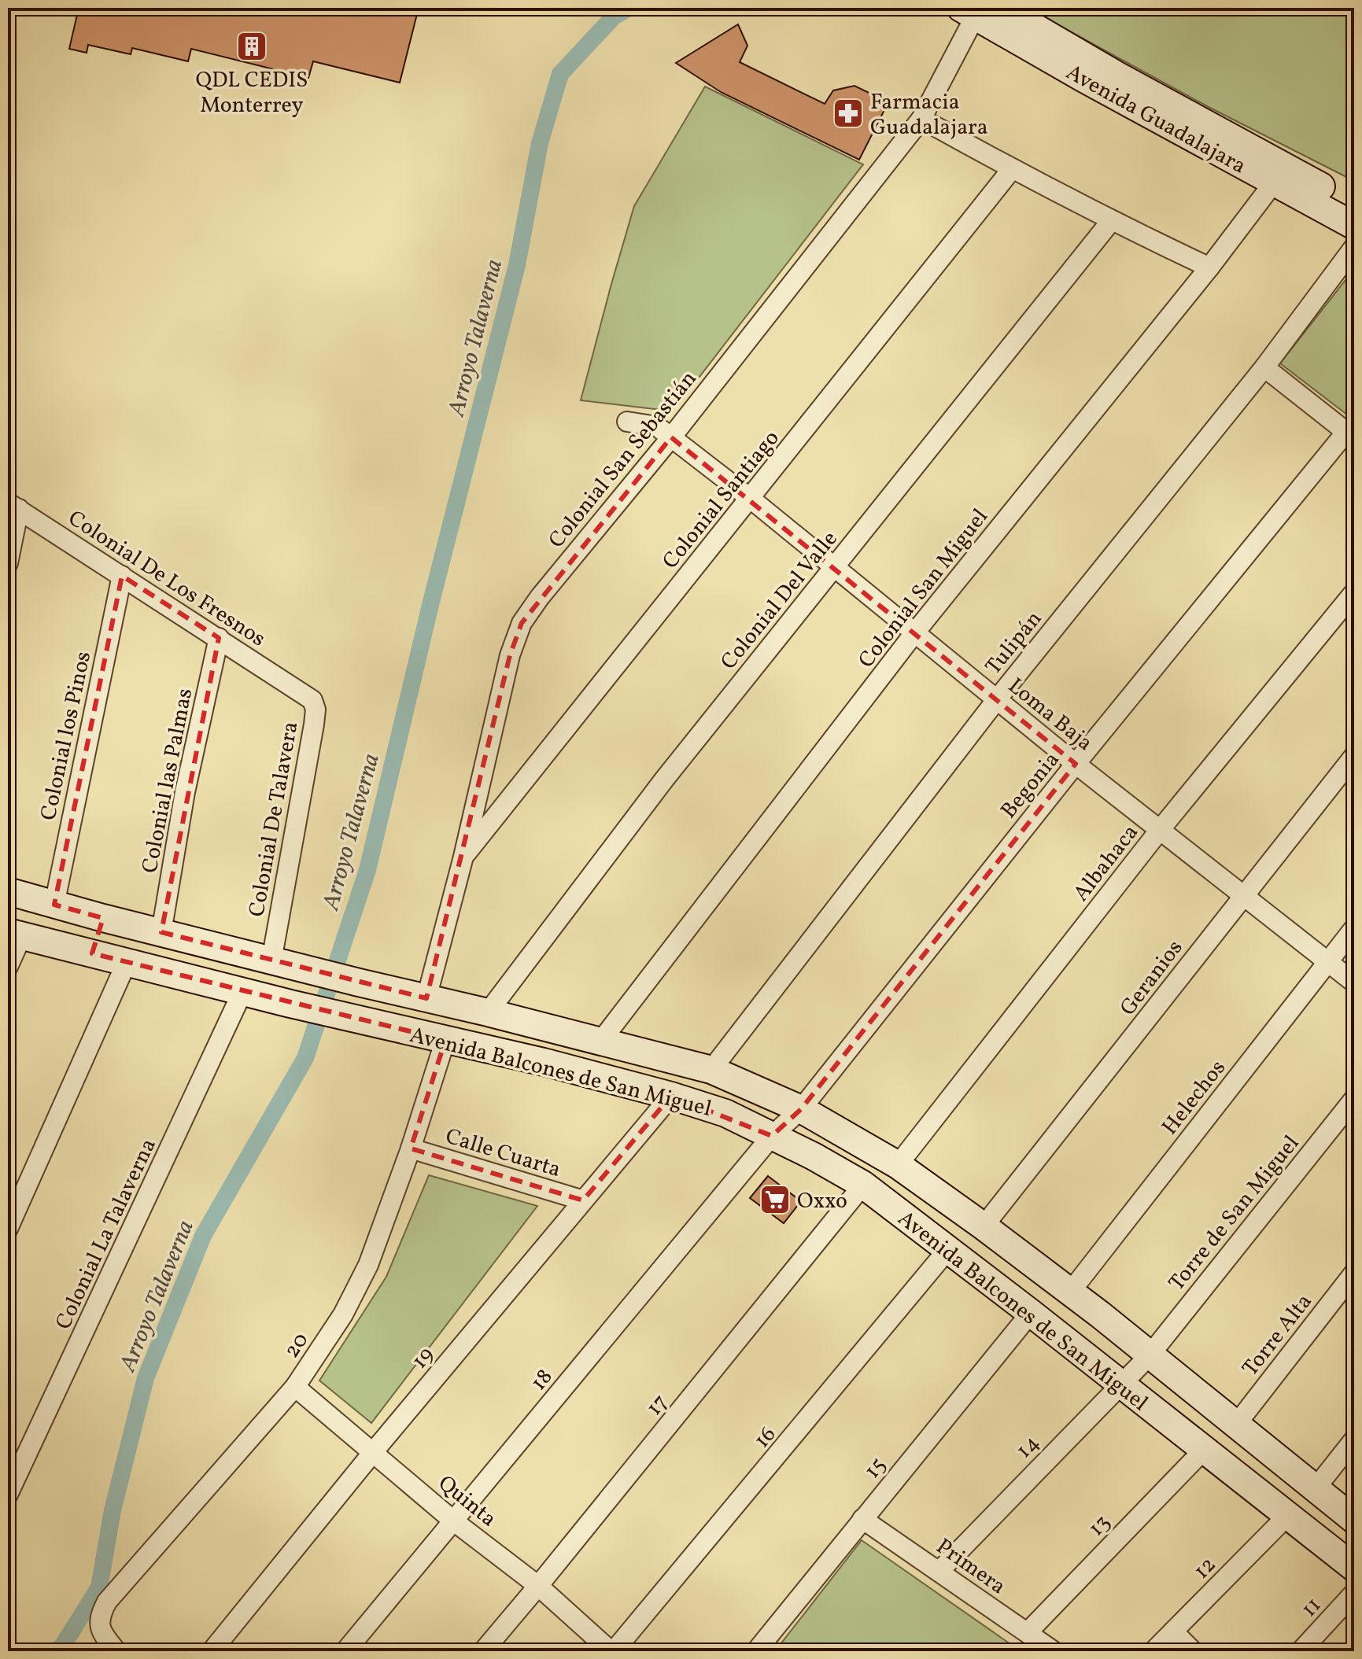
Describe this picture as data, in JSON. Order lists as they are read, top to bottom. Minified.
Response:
{"streets":{"street":["Avenida Guadalajara","Colonial San Sebastián","Colonial Santiago","Colonial De Los Fresnos","Colonial San Miguel","Colonial Del Valle","Tulipán","Loma Baja","Colonial los Pinos","Colonial las Palmas","Begonia","Colonial De Talavera","Albahaca","Geranios","Avenida Balcones de San Miguel","Helechos","Calle Cuarta","Torre de San Miguel","Colonial La Talaverna","Torre Alta","20","19","18","17","16","14","15","Quinta","13","Primera","12","11"]},"crossings":[["Avenida Guadalajara","Colonial San Sebastián"],["Avenida Guadalajara","Colonial San Miguel"],["Colonial San Sebastián","Colonial Santiago"],["Colonial San Sebastián","Loma Baja"],["Colonial San Sebastián","Avenida Balcones de San Miguel"],["Colonial Santiago","Loma Baja"],["Colonial De Los Fresnos","Colonial los Pinos"],["Colonial De Los Fresnos","Colonial las Palmas"],["Colonial De Los Fresnos","Colonial De Talavera"],["Colonial San Miguel","Loma Baja"],["Colonial San Miguel","Avenida Balcones de San Miguel"],["Colonial Del Valle","Loma Baja"],["Colonial Del Valle","Avenida Balcones de San Miguel"],["Tulipán","Loma Baja"],["Tulipán","Avenida Balcones de San Miguel"],["Loma Baja","Begonia"],["Loma Baja","Albahaca"],["Loma Baja","Geranios"],["Loma Baja","Helechos"],["Colonial los Pinos","Avenida Balcones de San Miguel"],["Colonial las Palmas","Avenida Balcones de San Miguel"],["Begonia","Avenida Balcones de San Miguel"],["Begonia","18"],["Colonial De Talavera","Avenida Balcones de San Miguel"],["Albahaca","Avenida Balcones de San Miguel"],["Geranios","Avenida Balcones de San Miguel"],["Avenida Balcones de San Miguel","Helechos"],["Avenida Balcones de San Miguel","Torre de San Miguel"],["Avenida Balcones de San Miguel","Colonial La Talaverna"],["Avenida Balcones de San Miguel","Torre Alta"],["Avenida Balcones de San Miguel","20"],["Avenida Balcones de San Miguel","19"],["Avenida Balcones de San Miguel","18"],["Avenida Balcones de San Miguel","17"],["Avenida Balcones de San Miguel","16"],["Avenida Balcones de San Miguel","14"],["Avenida Balcones de San Miguel","15"],["Avenida Balcones de San Miguel","13"],["Avenida Balcones de San Miguel","12"],["Calle Cuarta","20"],["Calle Cuarta","19"],["Torre de San Miguel","14"],["20","Quinta"],["19","Quinta"],["18","Quinta"],["17","Quinta"],["16","Quinta"],["14","Primera"],["15","Primera"],["13","Primera"]],"water":["Arroyo Talaverna"],"places":{"building":["QDL CEDIS Monterrey"],"pharmacy":["Farmacia Guadalajara"],"supermarket":["Oxxo"]}}
